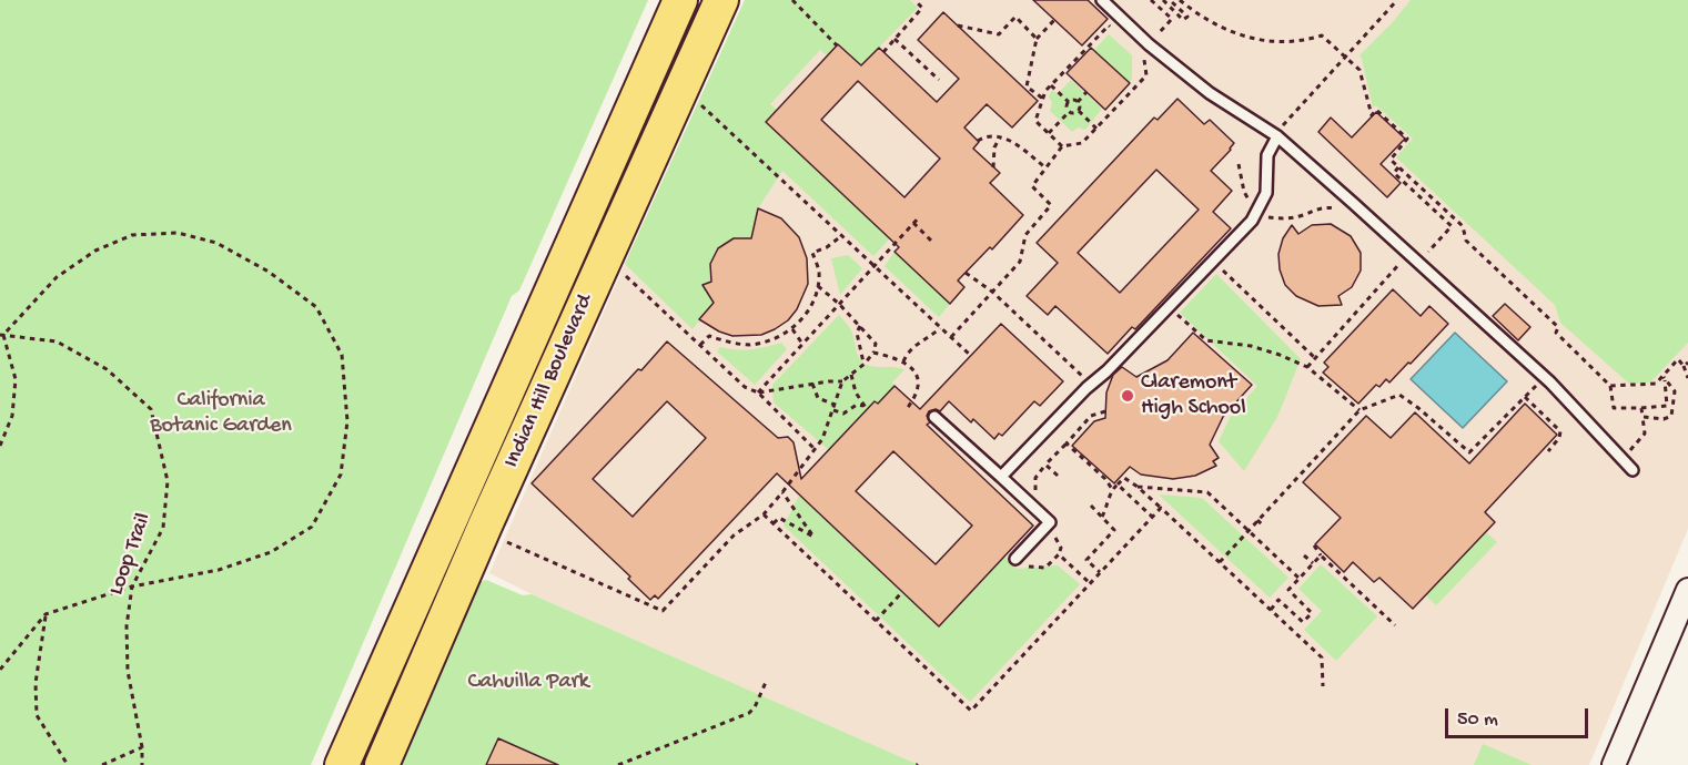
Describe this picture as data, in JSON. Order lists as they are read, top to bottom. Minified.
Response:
{"streets":{"main road":["Indian Hill Boulevard"],"path":["Loop Trail"]},"parks":["California Botanic Garden","Cahuilla Park"],"places":["Claremont High School"],"scale_bar":"50 m"}
